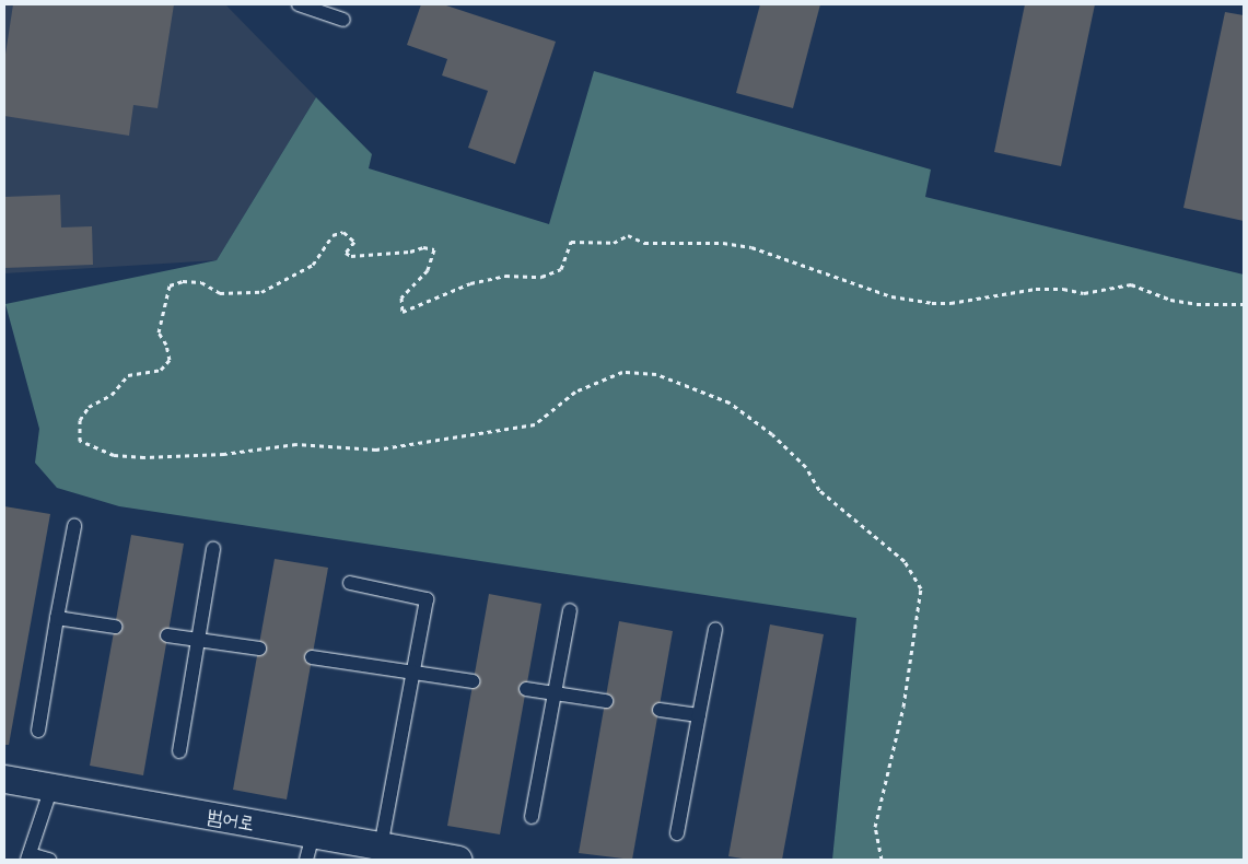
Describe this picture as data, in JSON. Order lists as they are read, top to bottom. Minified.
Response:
{"streets":{"street":["범어로"]}}
